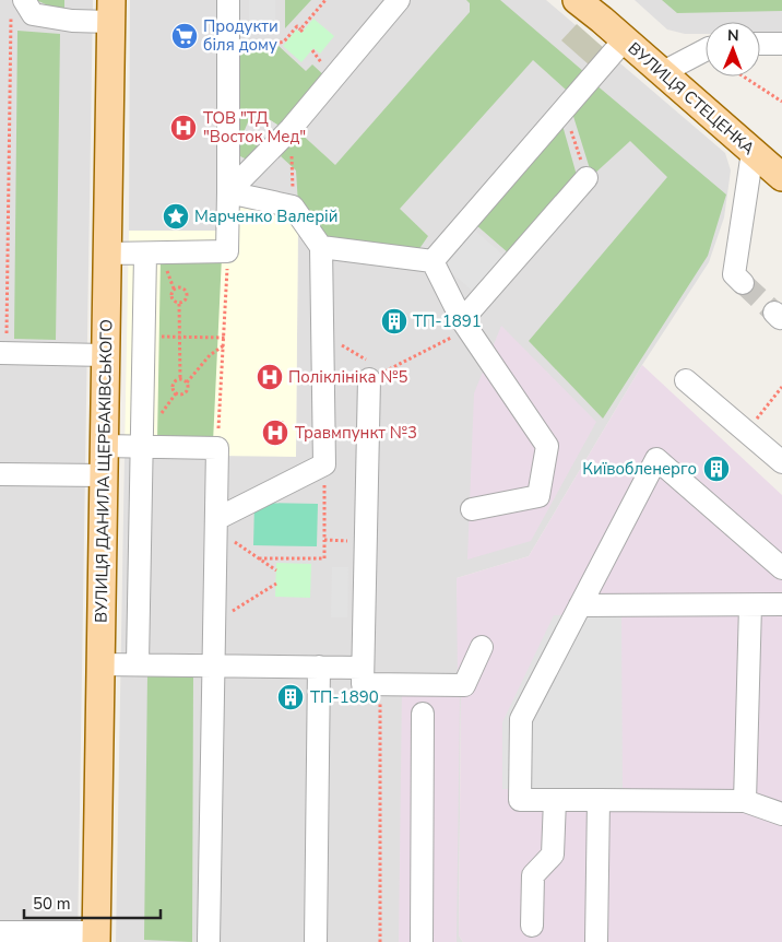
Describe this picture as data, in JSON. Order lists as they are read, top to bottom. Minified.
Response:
{"streets":{"main road":["ВУЛИЦЯ СТЕЦЕНКА","ВУЛИЦЯ ДАНИЛА ЩЕРБАКІВСЬКОГО"]},"places":{"supermarket":["Продукти біля дому"],"hospital":["ТОВ \"ТД \"Восток Мед\"","Поліклініка №5","Травмпункт №3"],"place":["Марченко Валерій"],"building":["ТП-1891","Київобленерго","ТП-1890"]},"scale_bar":"50 m","north":"top"}
